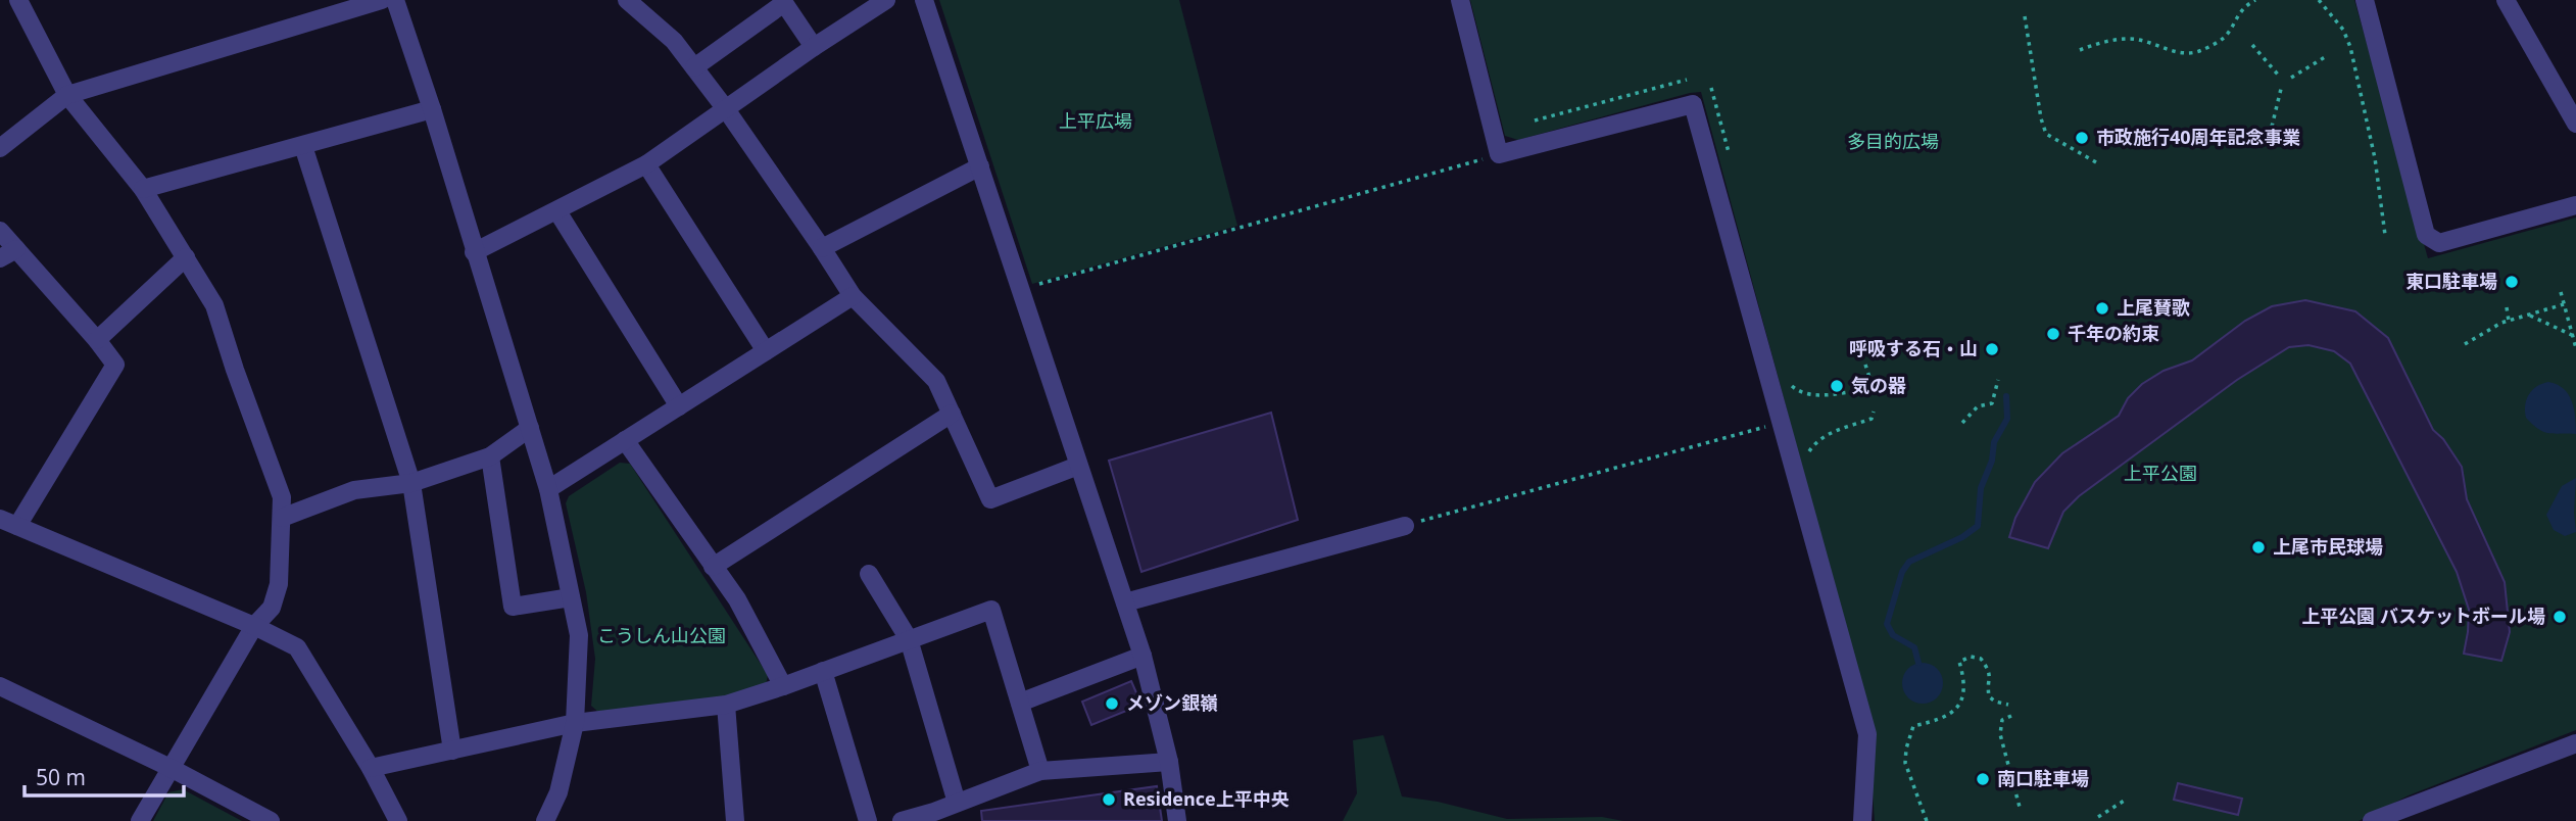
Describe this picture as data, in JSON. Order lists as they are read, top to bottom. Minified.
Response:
{"parks":["上平広場","多目的広場","上平公園","こうしん山公園"],"places":["市政施行40周年記念事業","東口駐車場","上尾賛歌","千年の約束","呼吸する石・山","気の器","上尾市民球場","上平公園 バスケットボール場","メゾン銀嶺","南口駐車場","Residence上平中央"],"scale_bar":"50 m"}
